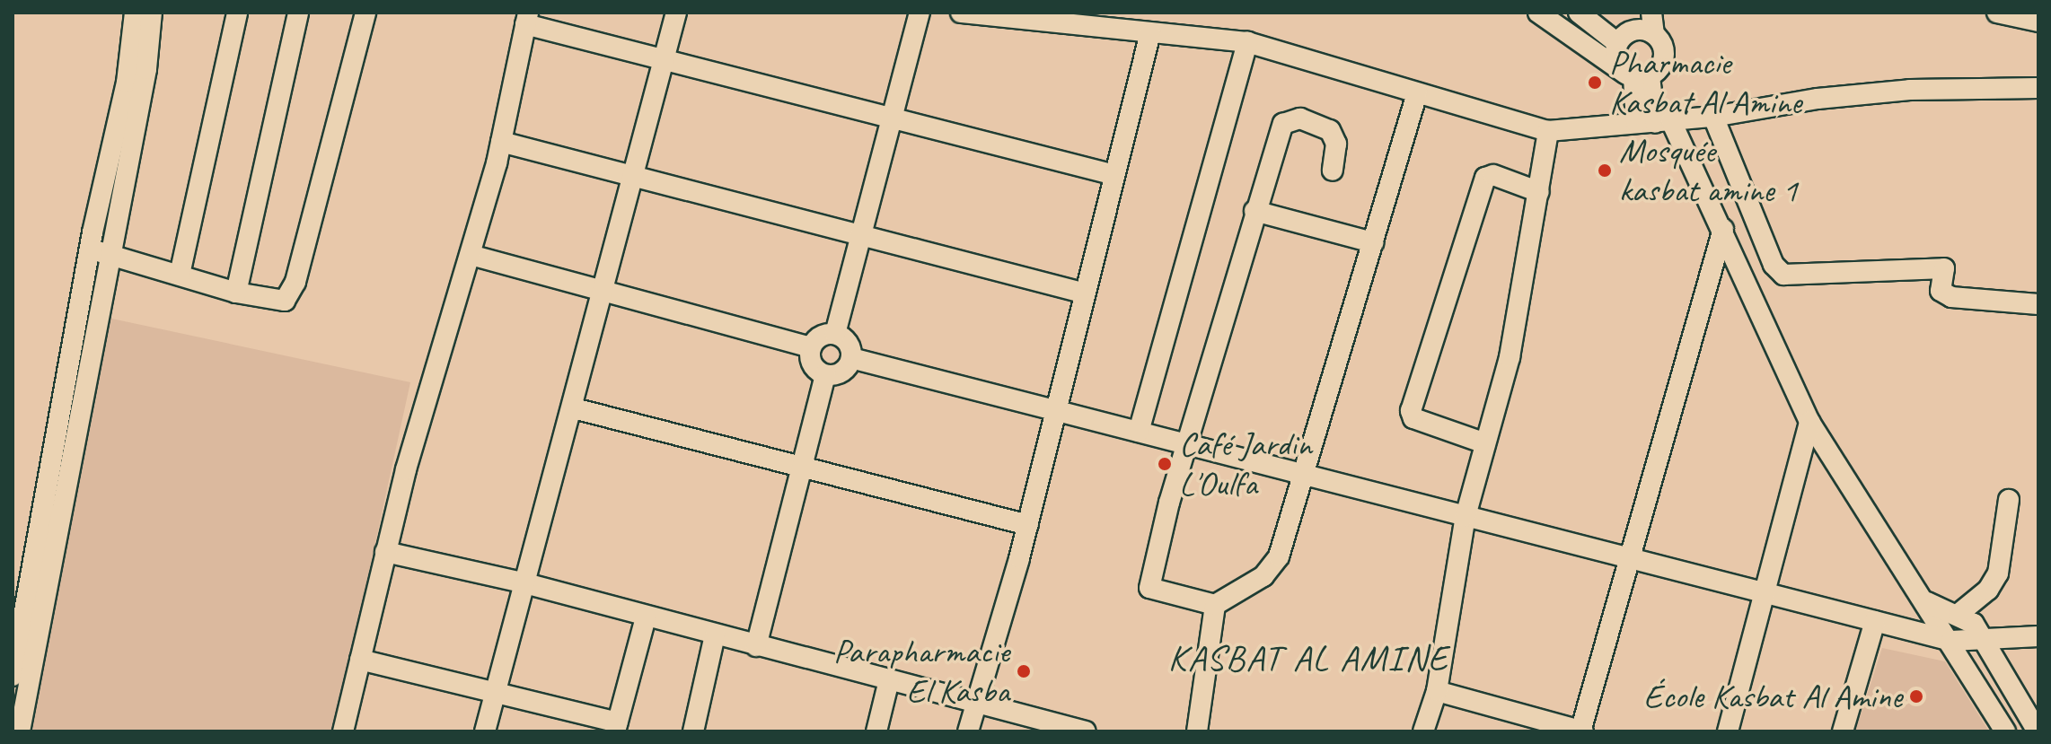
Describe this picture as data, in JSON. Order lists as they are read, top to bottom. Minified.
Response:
{"districts":["KASBAT AL AMINE"],"places":["Pharmacie Kasbat Al Amine","Mosquée kasbat amine 1","Café Jardin L'Oulfa","Parapharmacie El Kasba","École Kasbat Al Amine"]}
